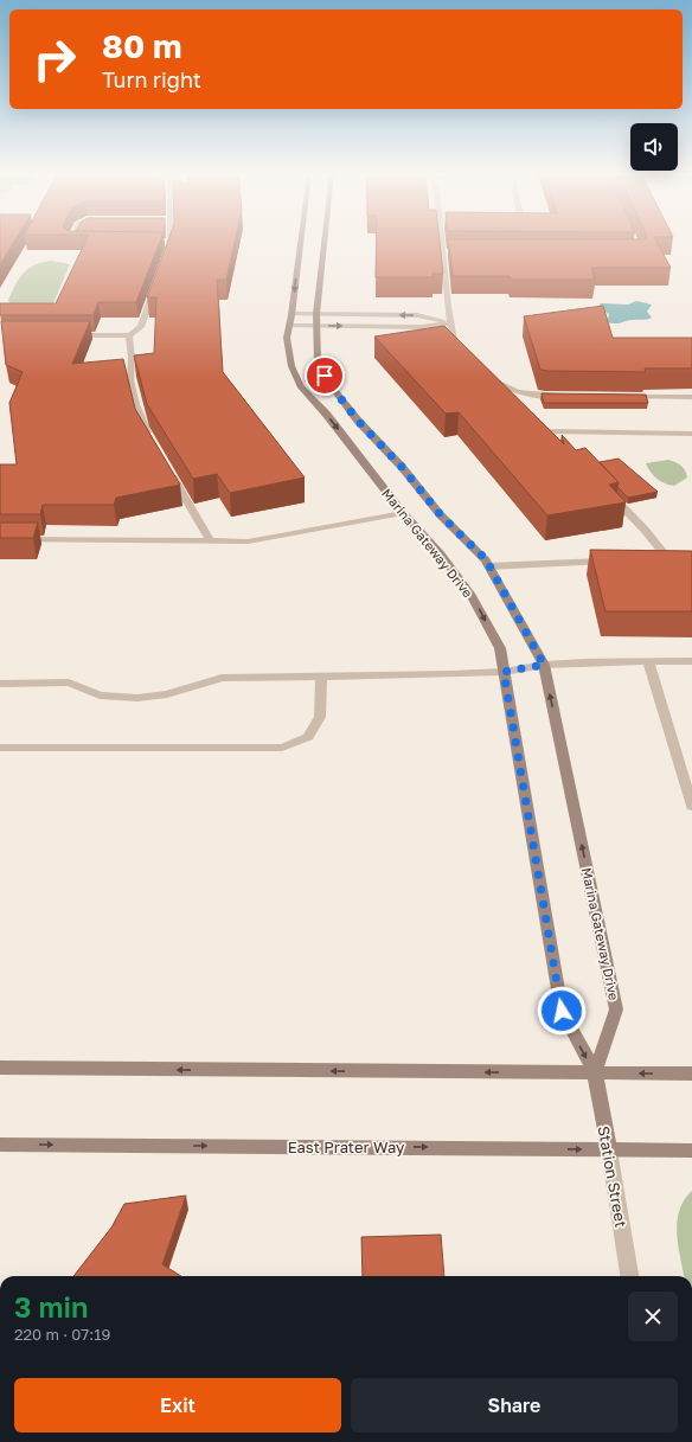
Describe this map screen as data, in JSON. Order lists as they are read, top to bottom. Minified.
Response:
{"streets":{"street":["Marina Gateway Drive","East Prater Way","Station Street"]},"crossings":[["Marina Gateway Drive","Station Street"],["East Prater Way","Station Street"]],"page":{"turn":["80 m","Turn right"],"heading":["3 min","220 m · 07:19"],"buttons":["Exit","Share"]}}
